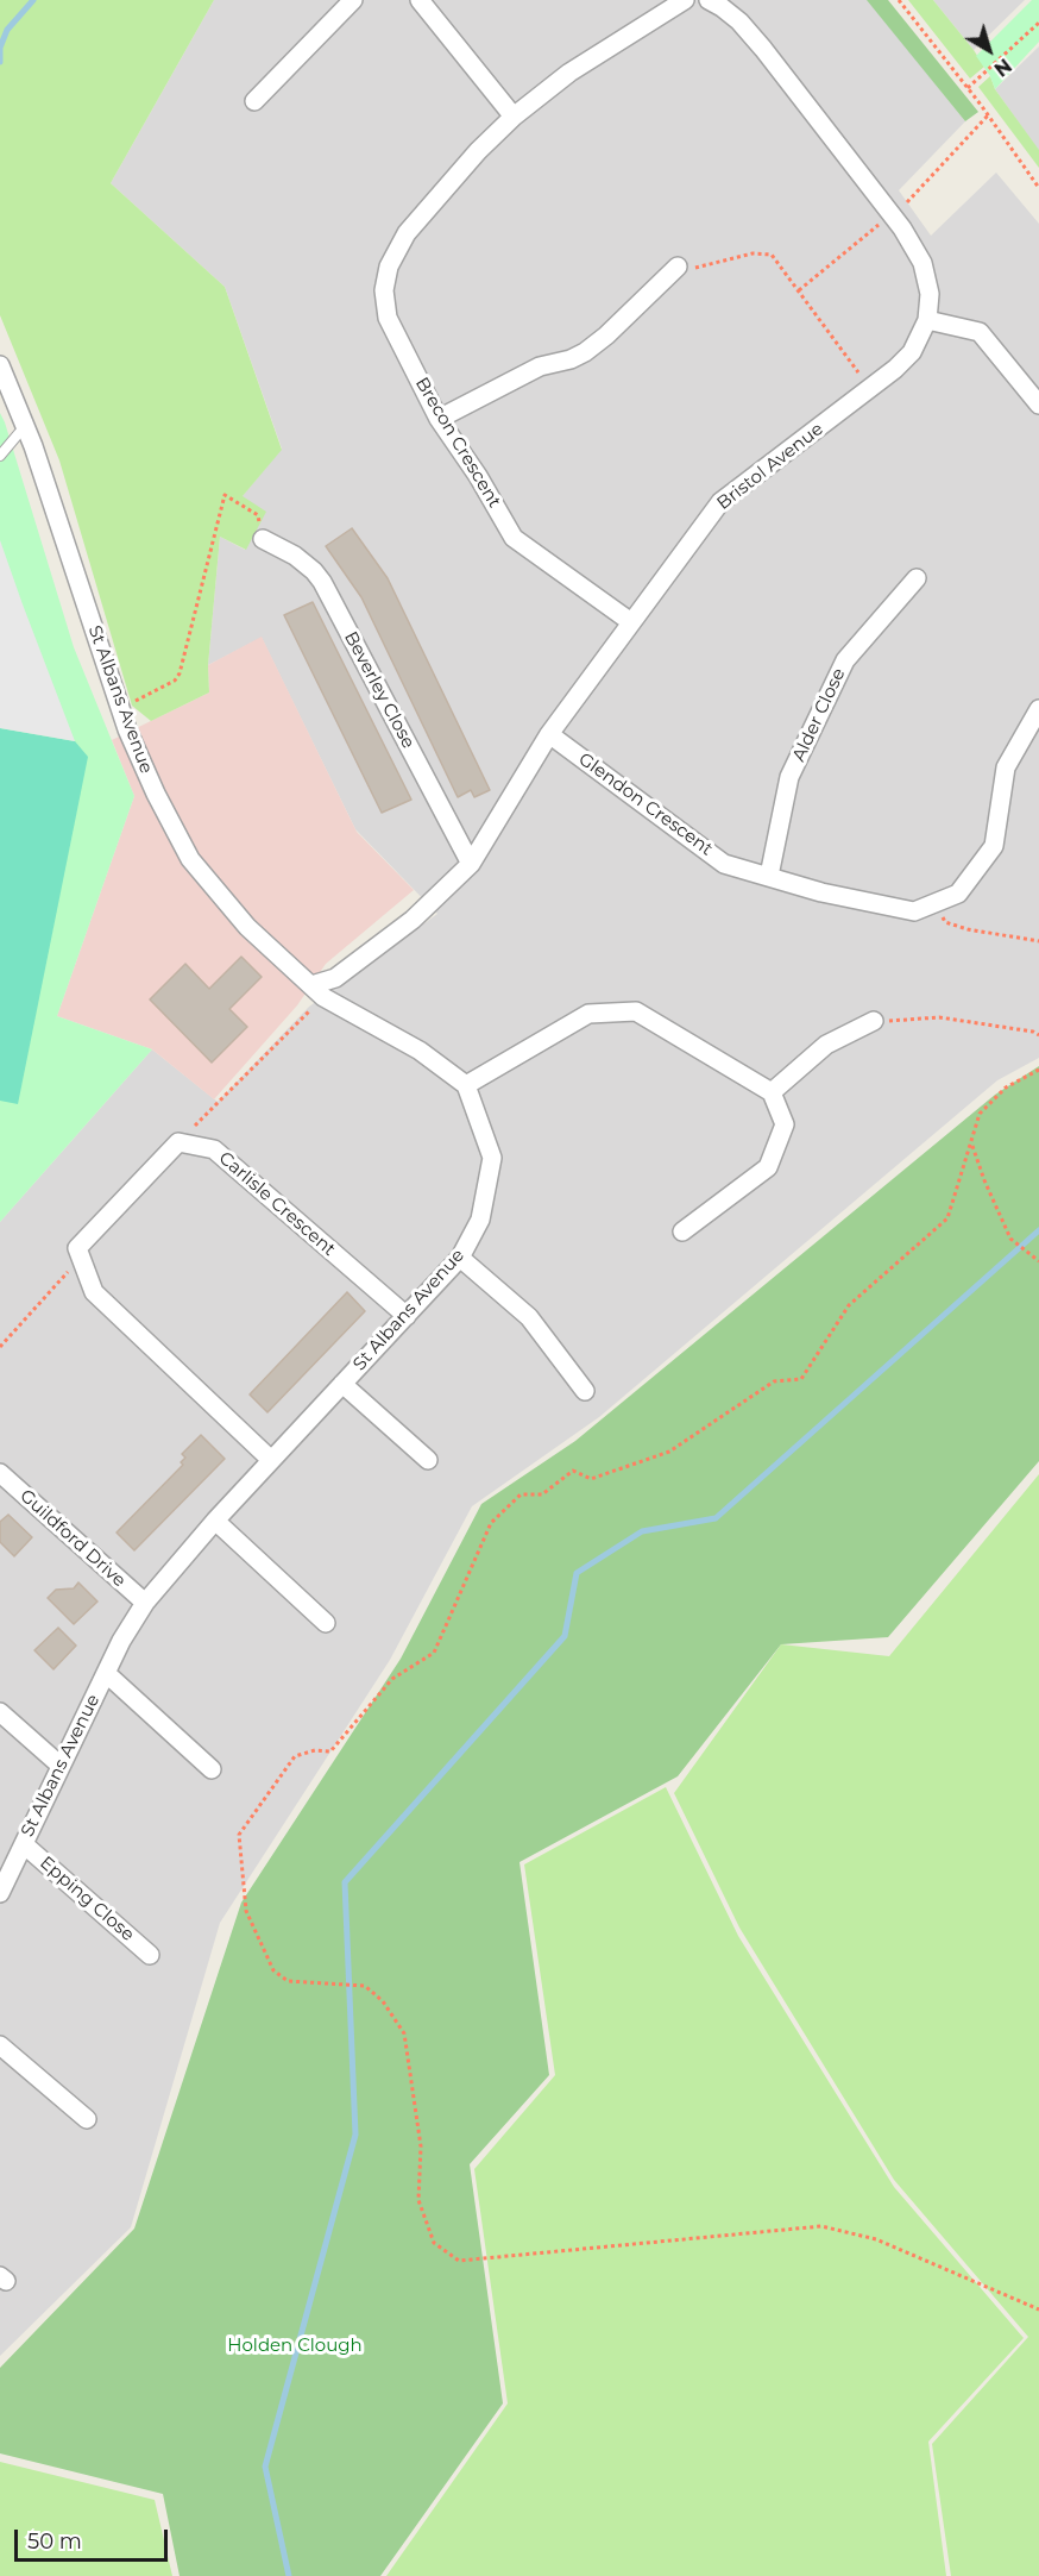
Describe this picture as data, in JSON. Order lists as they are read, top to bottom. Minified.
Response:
{"streets":{"street":["Brecon Crescent","Bristol Avenue","Beverley Close","St Albans Avenue","Alder Close","Glendon Crescent","Carlisle Crescent","Guildford Drive","Epping Close"]},"crossings":[["Brecon Crescent","Bristol Avenue"],["Bristol Avenue","Beverley Close"],["Bristol Avenue","St Albans Avenue"],["Bristol Avenue","Glendon Crescent"],["St Albans Avenue","Carlisle Crescent"],["St Albans Avenue","Guildford Drive"],["St Albans Avenue","Epping Close"],["Alder Close","Glendon Crescent"]],"parks":["Holden Clough"],"scale_bar":"50 m","north":"bottom right"}
